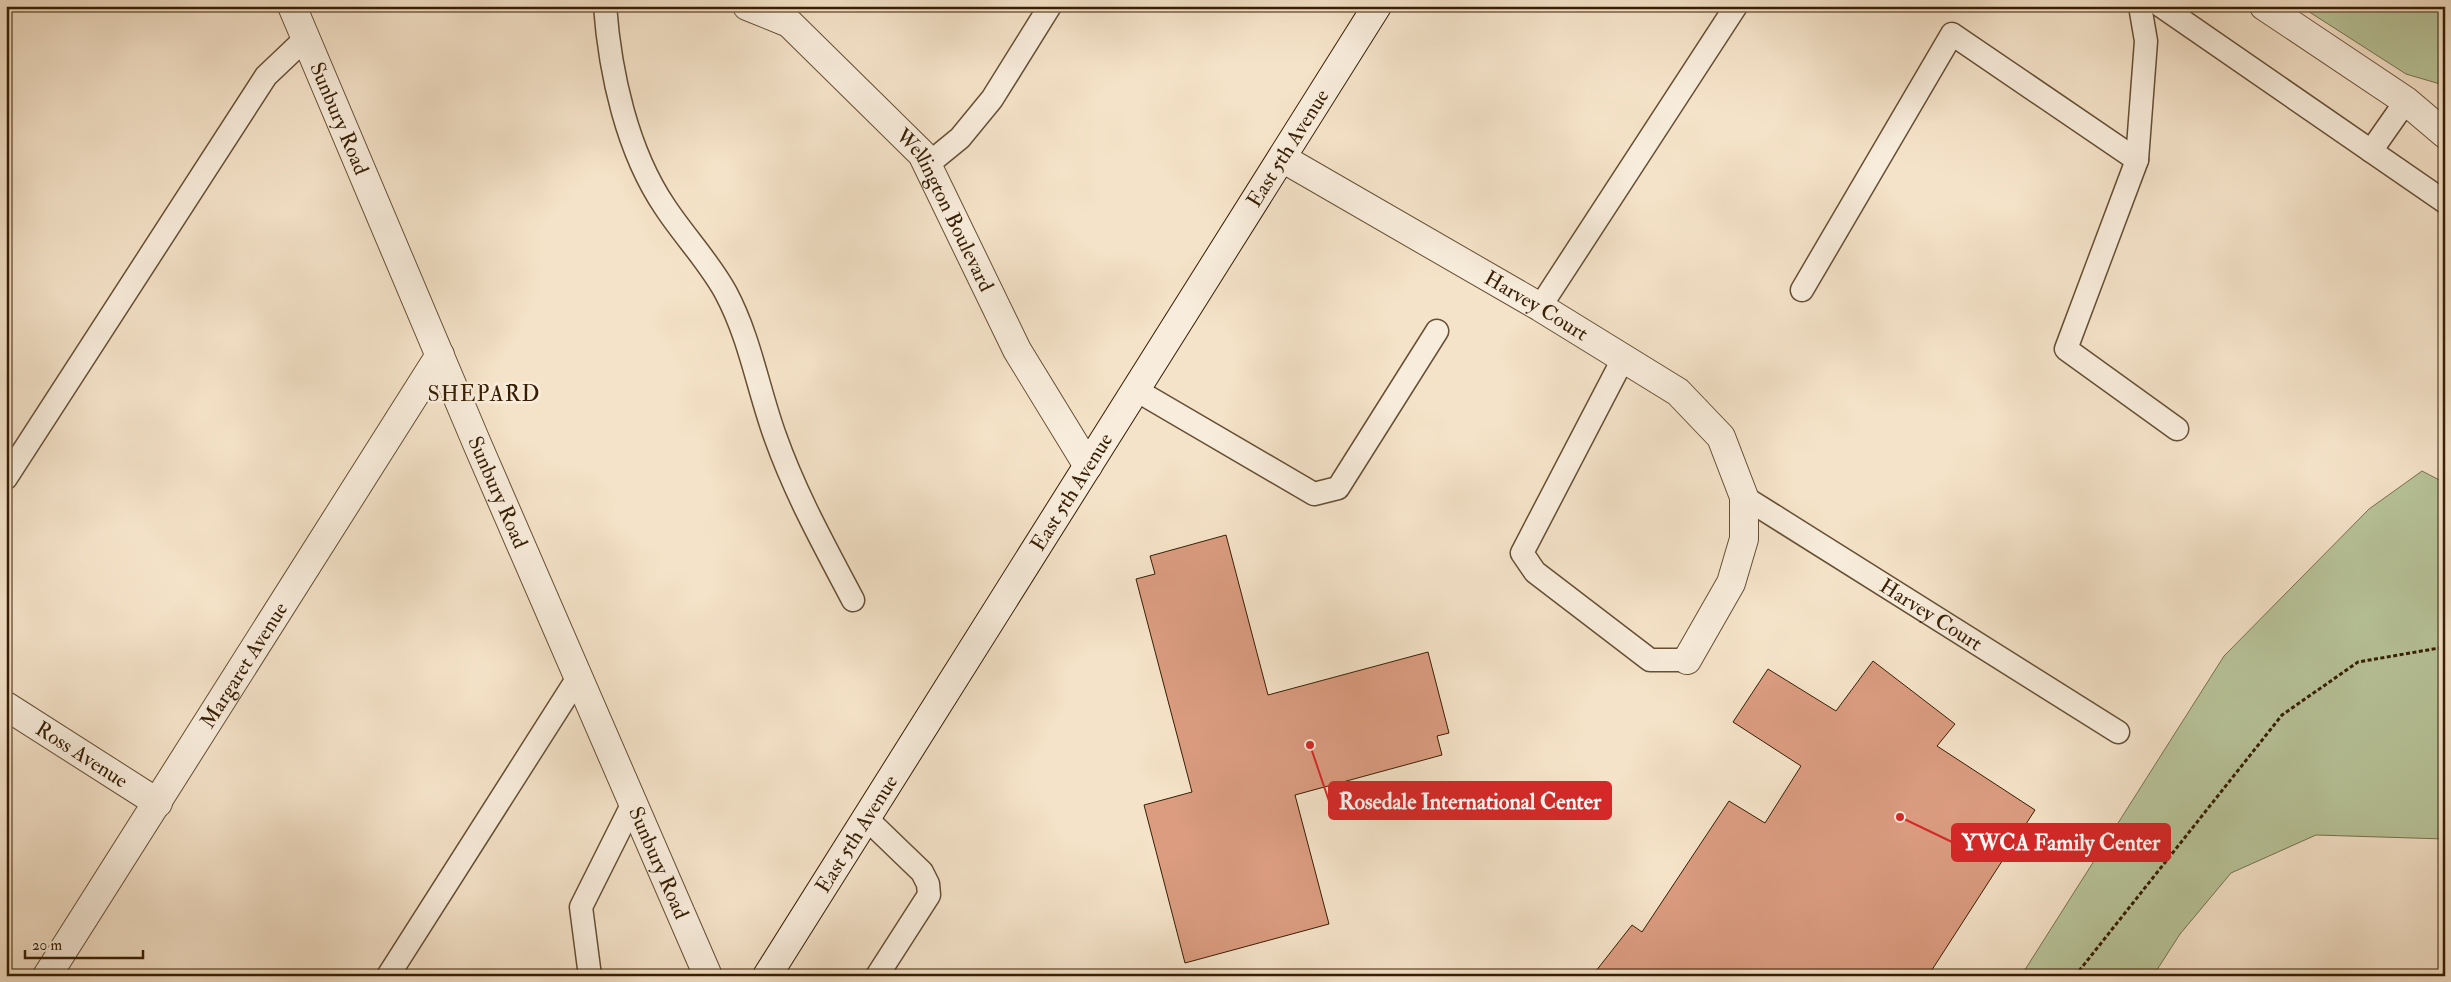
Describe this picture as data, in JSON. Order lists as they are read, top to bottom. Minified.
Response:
{"streets":{"street":["Sunbury Road","East 5th Avenue","Wellington Boulevard","Harvey Court","Margaret Avenue","Ross Avenue"]},"crossings":[["Sunbury Road","Margaret Avenue"],["East 5th Avenue","Wellington Boulevard"],["East 5th Avenue","Harvey Court"],["Margaret Avenue","Ross Avenue"]],"districts":["SHEPARD"],"places":["Rosedale International Center","YWCA Family Center"],"scale_bar":"20 m"}
